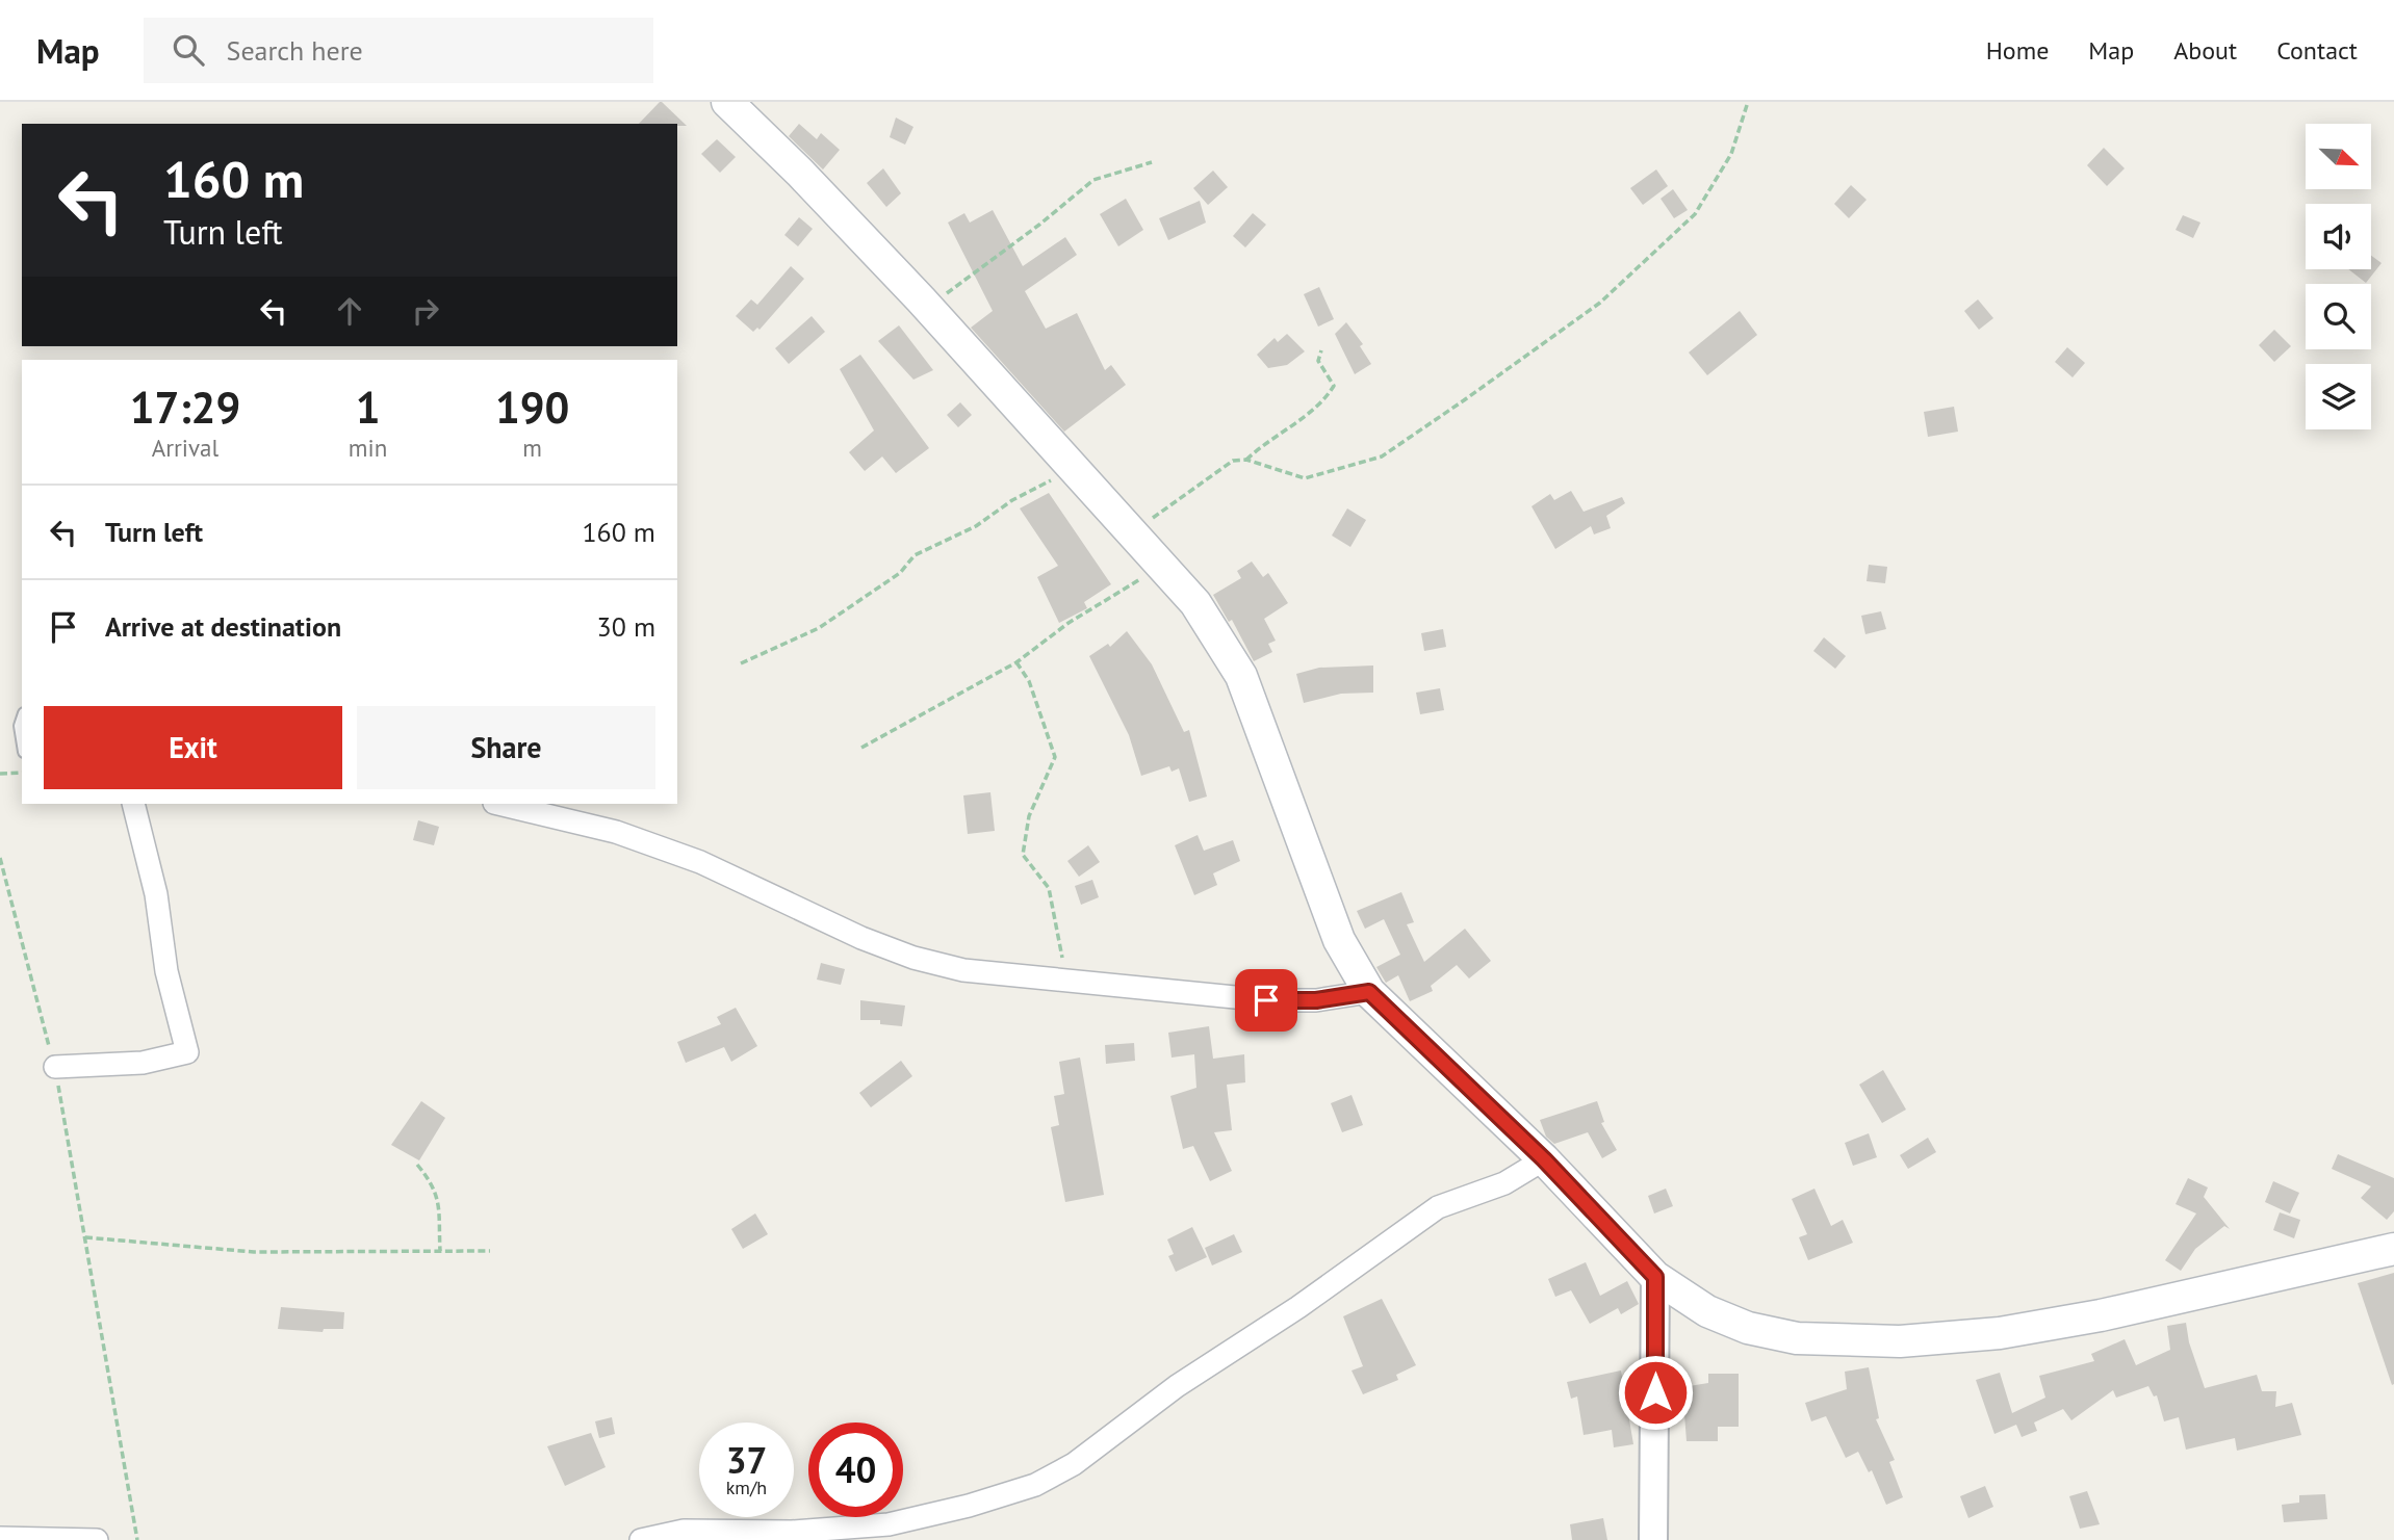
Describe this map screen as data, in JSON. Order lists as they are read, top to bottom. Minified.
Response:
{"north":"bottom right","page":{"header":"Map","search":"Search here","nav":["Home","Map","About","Contact"],"turn":["160 m","Turn left"],"eta":["17:29","Arrival","1","min","190","m"],"list":[{"name":"Turn left","value":"160 m"},{"name":"Arrive at destination","value":"30 m"}],"buttons":["Exit","Share"],"speed":"37 km/h","limit":"40"}}
